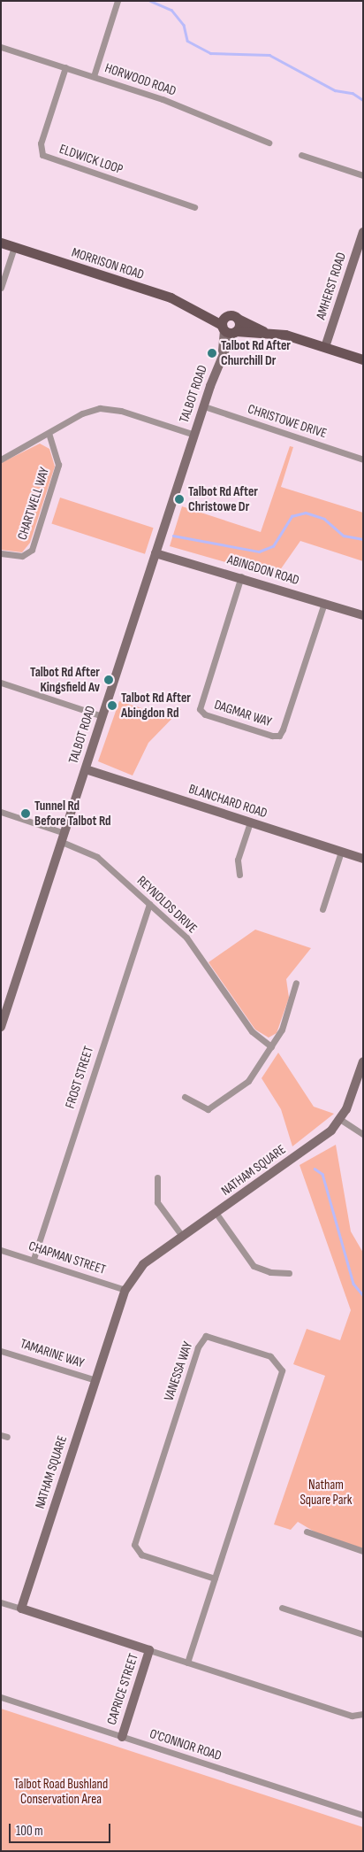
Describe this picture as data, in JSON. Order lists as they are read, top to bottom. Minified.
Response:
{"streets":{"main road":["MORRISON ROAD"],"street":["HORWOOD ROAD","ELDWICK LOOP","AMHERST ROAD","TALBOT ROAD","CHRISTOWE DRIVE","CHARTWELL WAY","ABINGDON ROAD","DAGMAR WAY","BLANCHARD ROAD","REYNOLDS DRIVE","FROST STREET","NATHAM SQUARE","CHAPMAN STREET","TAMARINE WAY","VANESSA WAY","CAPRICE STREET","O'CONNOR ROAD"]},"crossings":[["HORWOOD ROAD","ELDWICK LOOP"],["MORRISON ROAD","AMHERST ROAD"],["MORRISON ROAD","TALBOT ROAD"],["TALBOT ROAD","CHRISTOWE DRIVE"],["TALBOT ROAD","ABINGDON ROAD"],["TALBOT ROAD","BLANCHARD ROAD"],["TALBOT ROAD","REYNOLDS DRIVE"],["ABINGDON ROAD","DAGMAR WAY"],["REYNOLDS DRIVE","FROST STREET"],["FROST STREET","CHAPMAN STREET"],["NATHAM SQUARE","CHAPMAN STREET"],["NATHAM SQUARE","TAMARINE WAY"],["CAPRICE STREET","O'CONNOR ROAD"]],"parks":["Natham Square Park","Talbot Road Bushland Conservation Area"],"places":["Talbot Rd After Churchill Dr","Talbot Rd After Christowe Dr","Talbot Rd After Kingsfield Av","Talbot Rd After Abingdon Rd","Tunnel Rd Before Talbot Rd"],"scale_bar":"100 m"}
